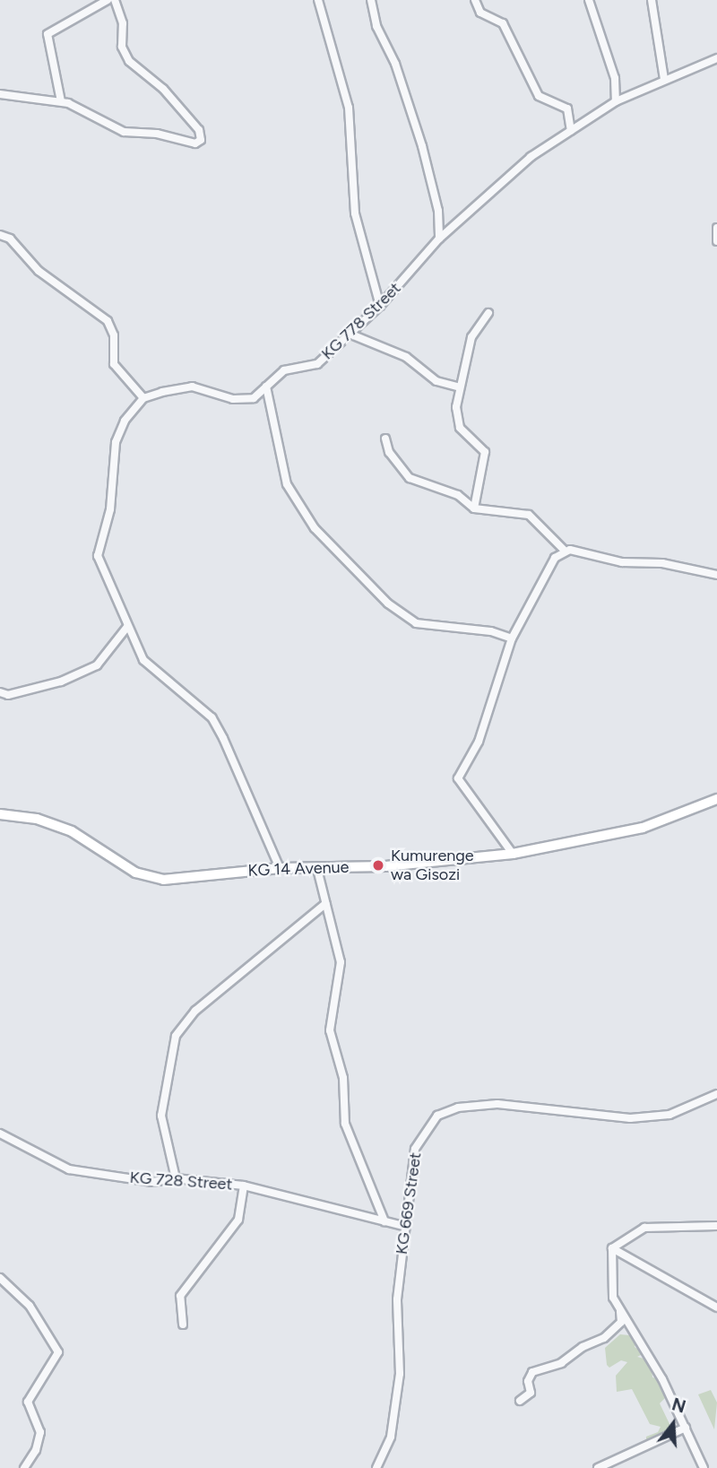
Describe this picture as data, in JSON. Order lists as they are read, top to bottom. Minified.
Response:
{"streets":{"main road":["KG 14 Avenue"],"street":["KG 778 Street","KG 728 Street","KG 669 Street"]},"crossings":[["KG 728 Street","KG 669 Street"]],"places":["Kumurenge wa Gisozi"],"north":"top"}
